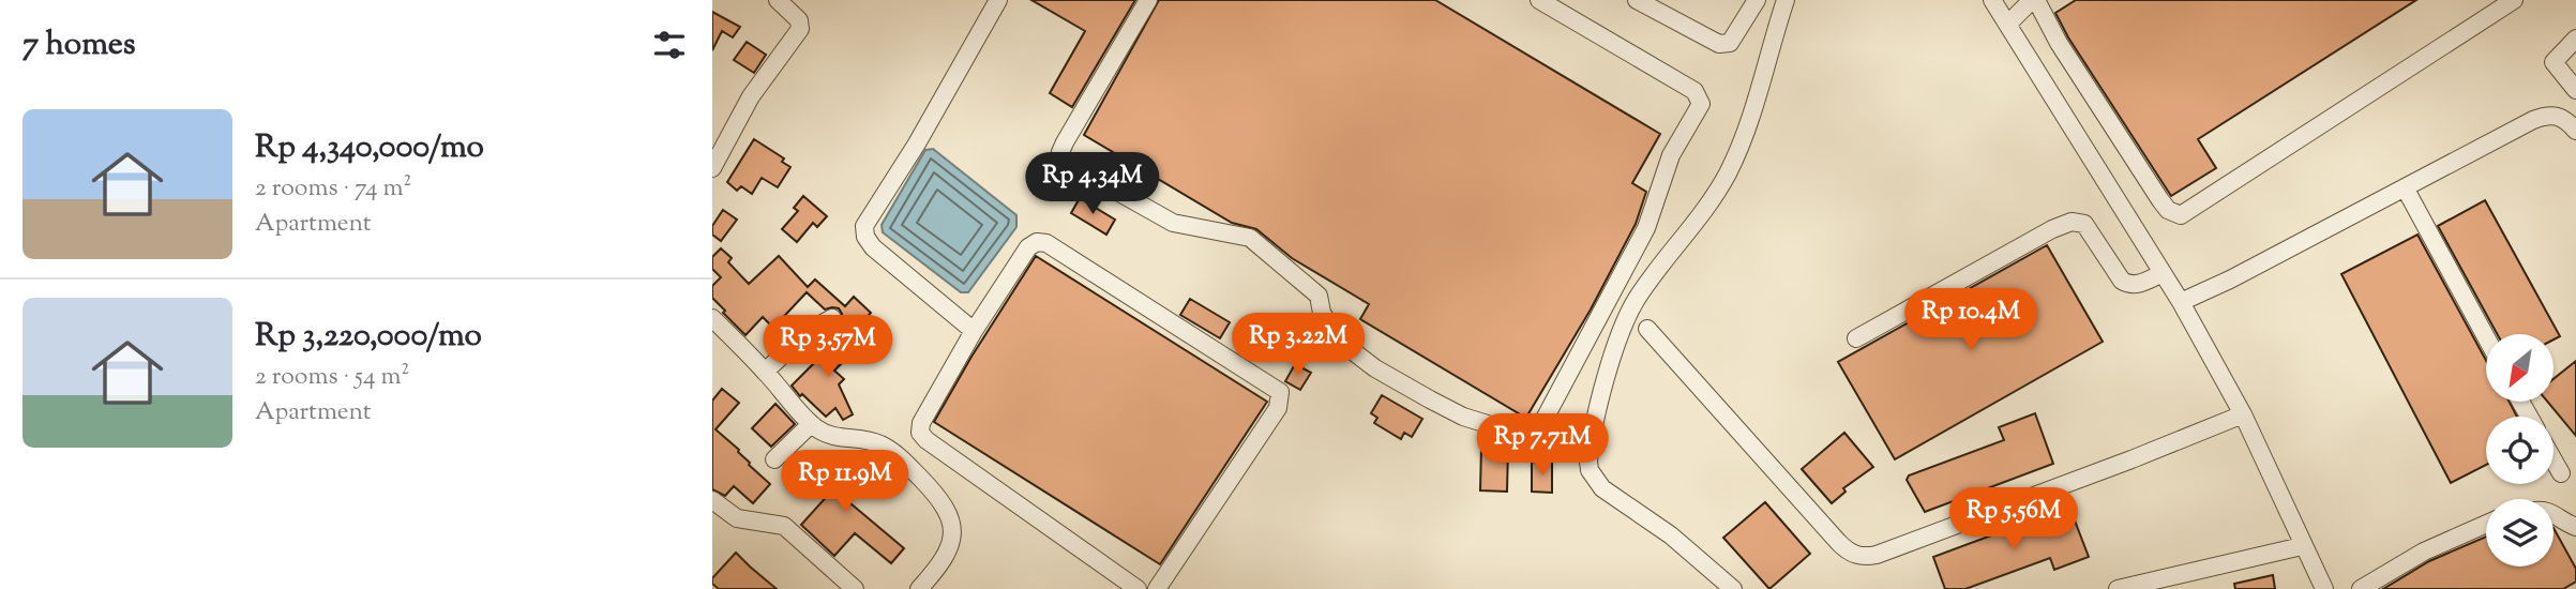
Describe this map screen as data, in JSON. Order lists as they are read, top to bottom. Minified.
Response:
{"north":"bottom left","page":{"heading":"7 homes","list":[{"name":"Rp 4,340,000/mo","note":"2 rooms · 74 m² · Apartment"},{"name":"Rp 3,220,000/mo","note":"2 rooms · 54 m² · Apartment"}],"price":["Rp 4.34M","Rp 10.4M","Rp 3.22M","Rp 3.57M","Rp 7.71M","Rp 11.9M","Rp 5.56M"]}}
